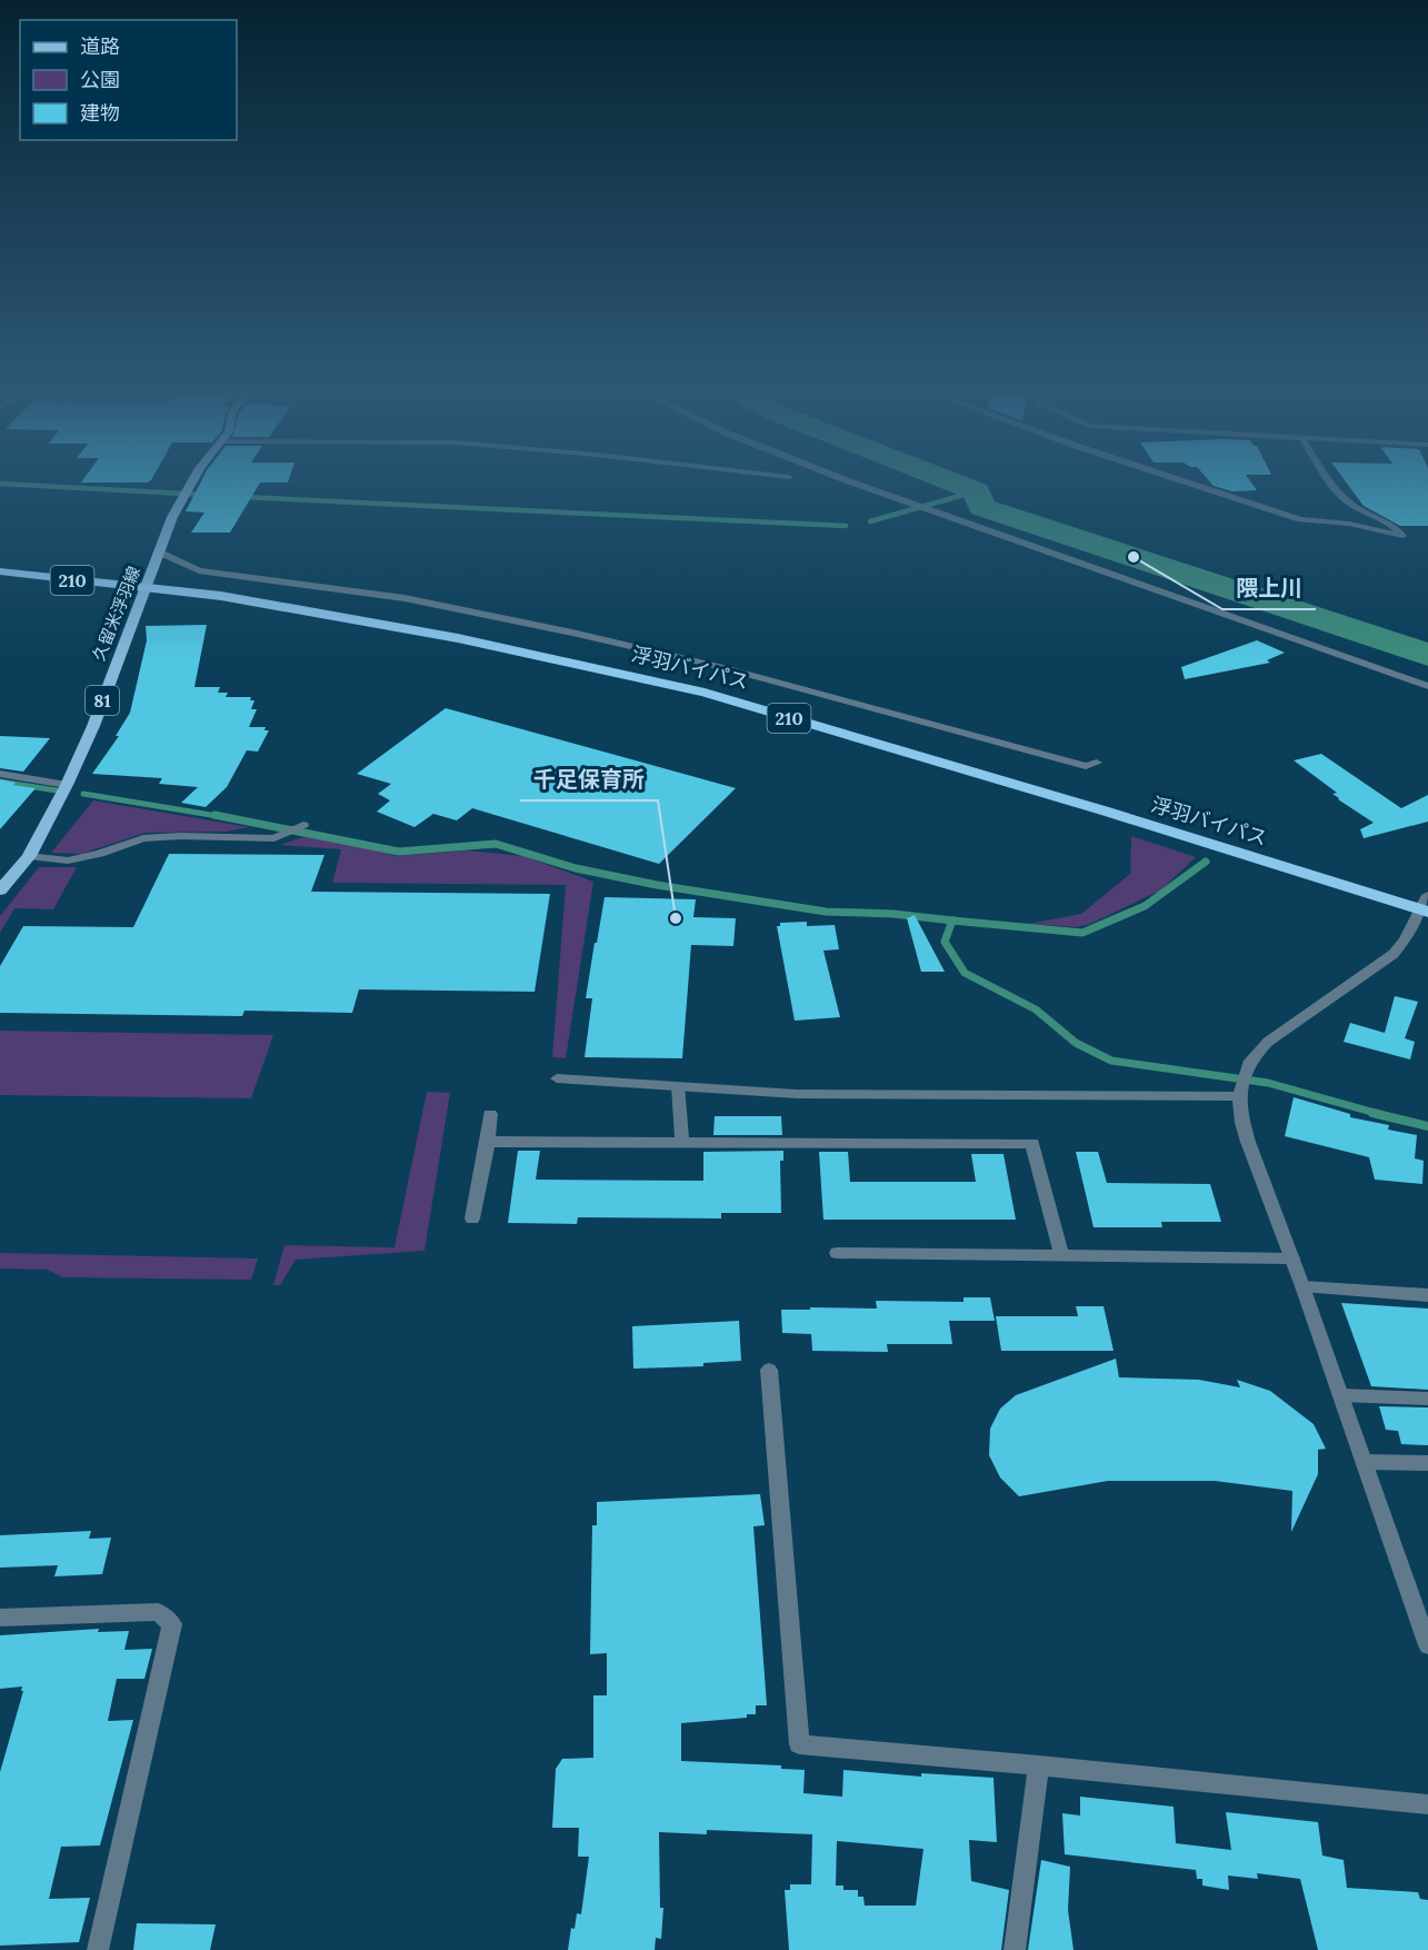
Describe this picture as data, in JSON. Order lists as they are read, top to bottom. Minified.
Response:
{"streets":{"highway":["210","浮羽バイパス"],"main road":["久留米浮羽線","81"]},"crossings":[["久留米浮羽線","浮羽バイパス"]],"places":["隈上川","千足保育所"],"legend":["道路","公園","建物"]}
